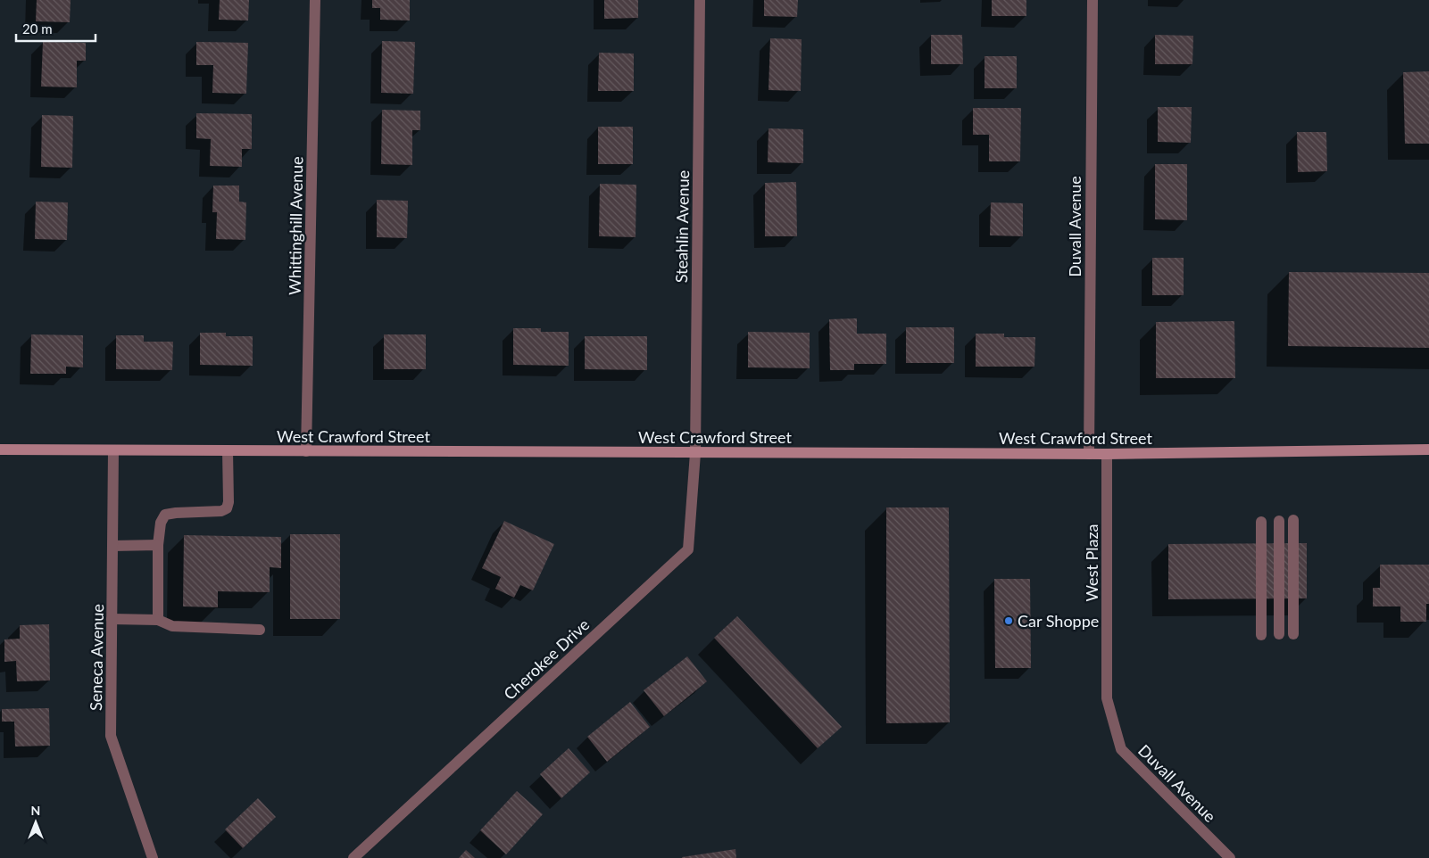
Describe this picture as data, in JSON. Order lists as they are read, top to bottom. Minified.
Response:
{"streets":{"main road":["West Crawford Street"],"street":["Whittinghill Avenue","Steahlin Avenue","Duvall Avenue","West Plaza","Seneca Avenue","Cherokee Drive"]},"crossings":[["Whittinghill Avenue","West Crawford Street"],["Steahlin Avenue","West Crawford Street"],["Steahlin Avenue","Cherokee Drive"],["Duvall Avenue","West Crawford Street"],["Duvall Avenue","West Plaza"],["West Crawford Street","West Plaza"],["West Crawford Street","Seneca Avenue"],["West Crawford Street","Cherokee Drive"]],"places":["Car Shoppe"],"scale_bar":"20 m","north":"top"}
